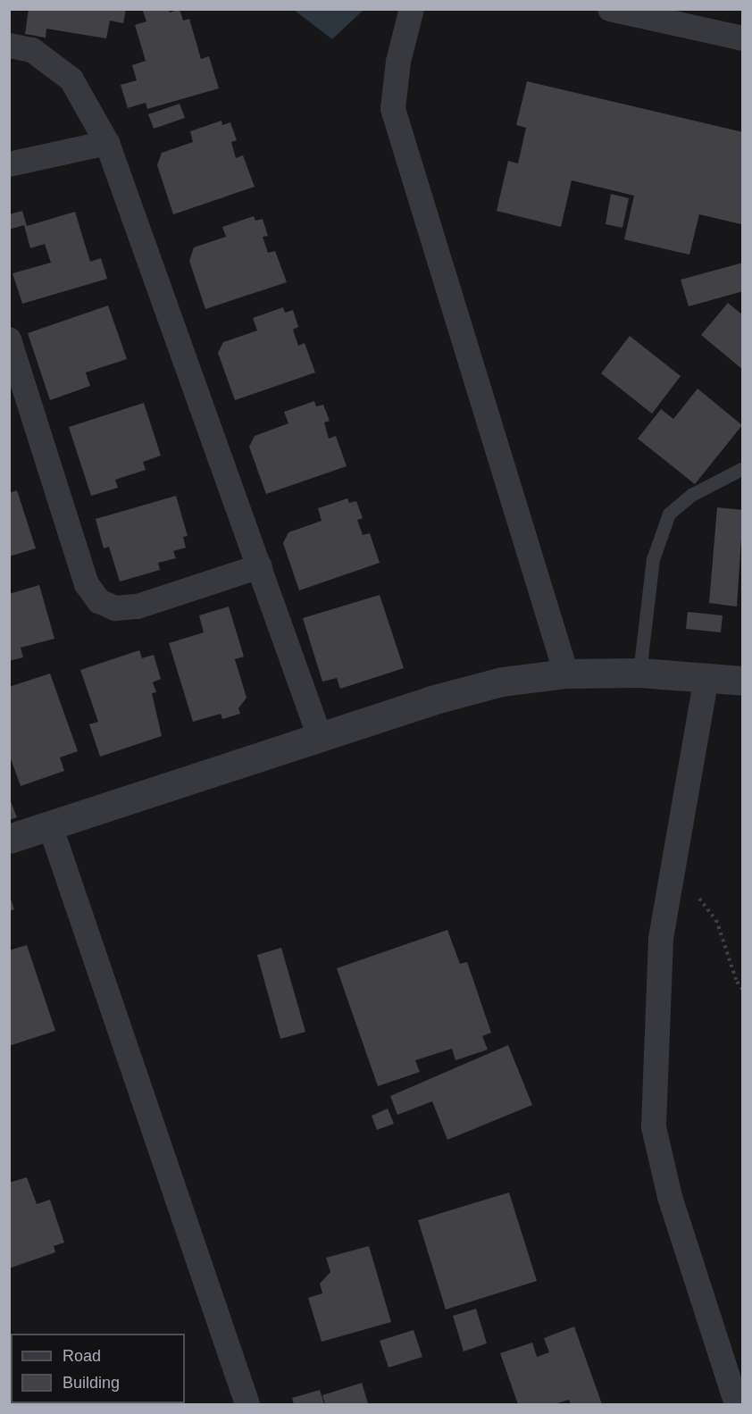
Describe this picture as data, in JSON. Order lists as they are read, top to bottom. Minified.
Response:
{"legend":["Road","Building"]}
